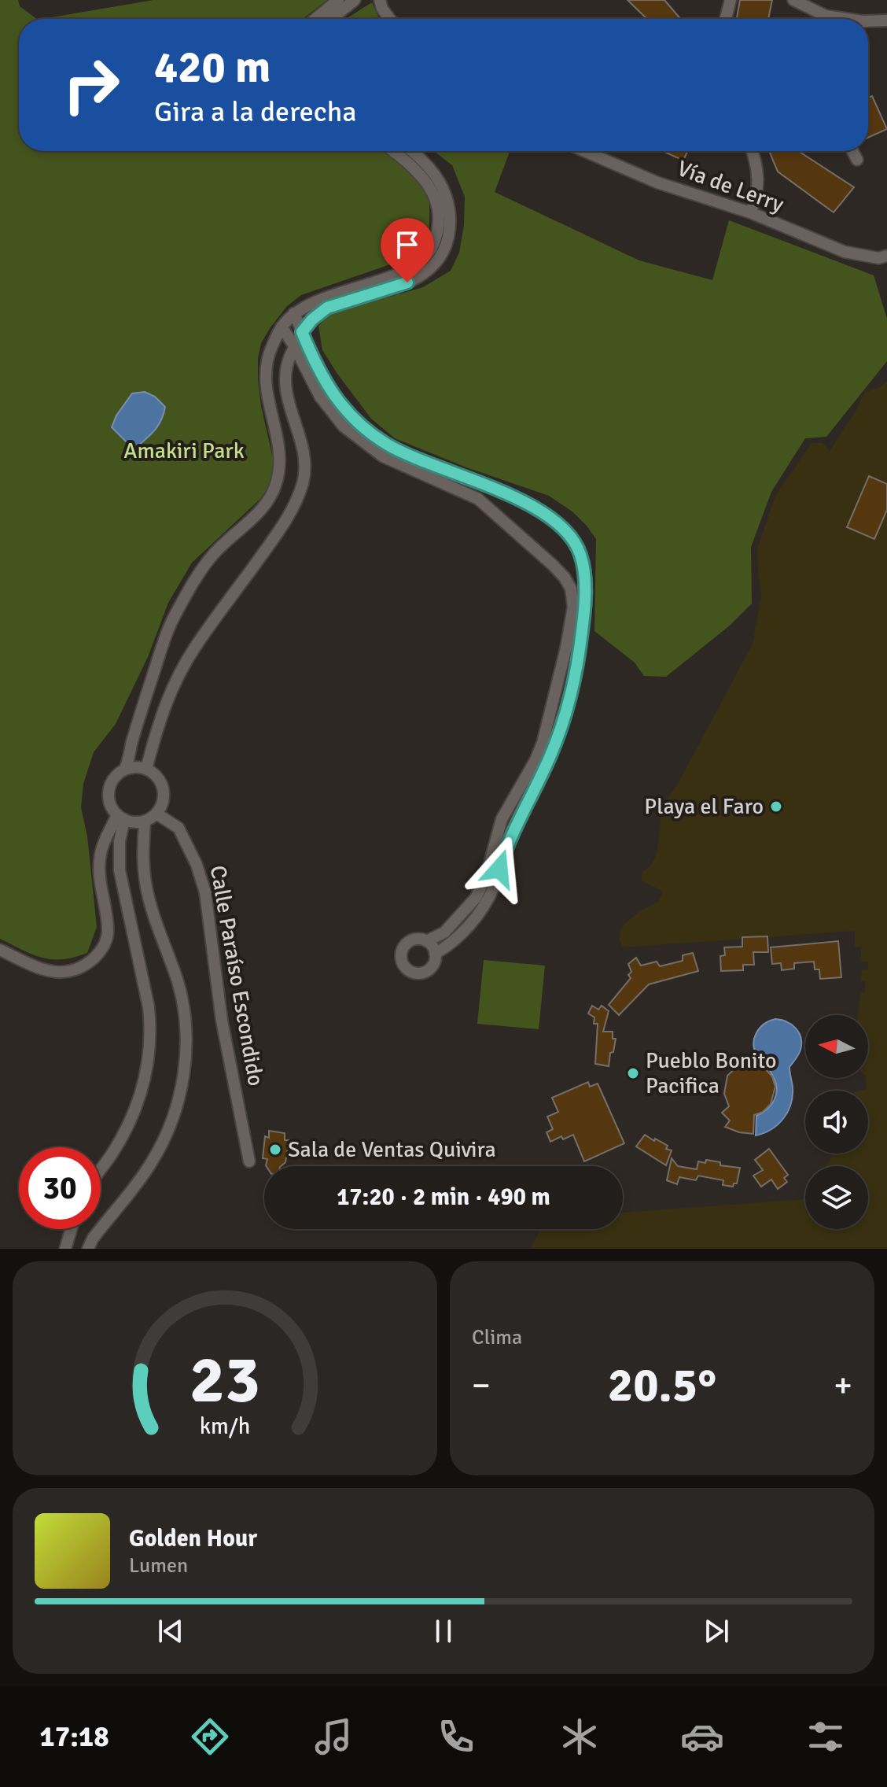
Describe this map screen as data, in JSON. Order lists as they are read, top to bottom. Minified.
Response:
{"streets":{"street":["Vía de Lerry","Calle Paraíso Escondido"]},"parks":["Amakiri Park"],"places":["Playa el Faro","Pueblo Bonito Pacifica","Sala de Ventas Quivira"],"north":"left","page":{"turn":["420 m","Gira a la derecha"],"limit":"30","trip":"17:20 · 2 min · 490 m","tile":"Clima","heat":["−","20.5°","+"],"song":["Golden Hour","Lumen"],"tabs":"17:18","gauge":["23","km/h"]}}
